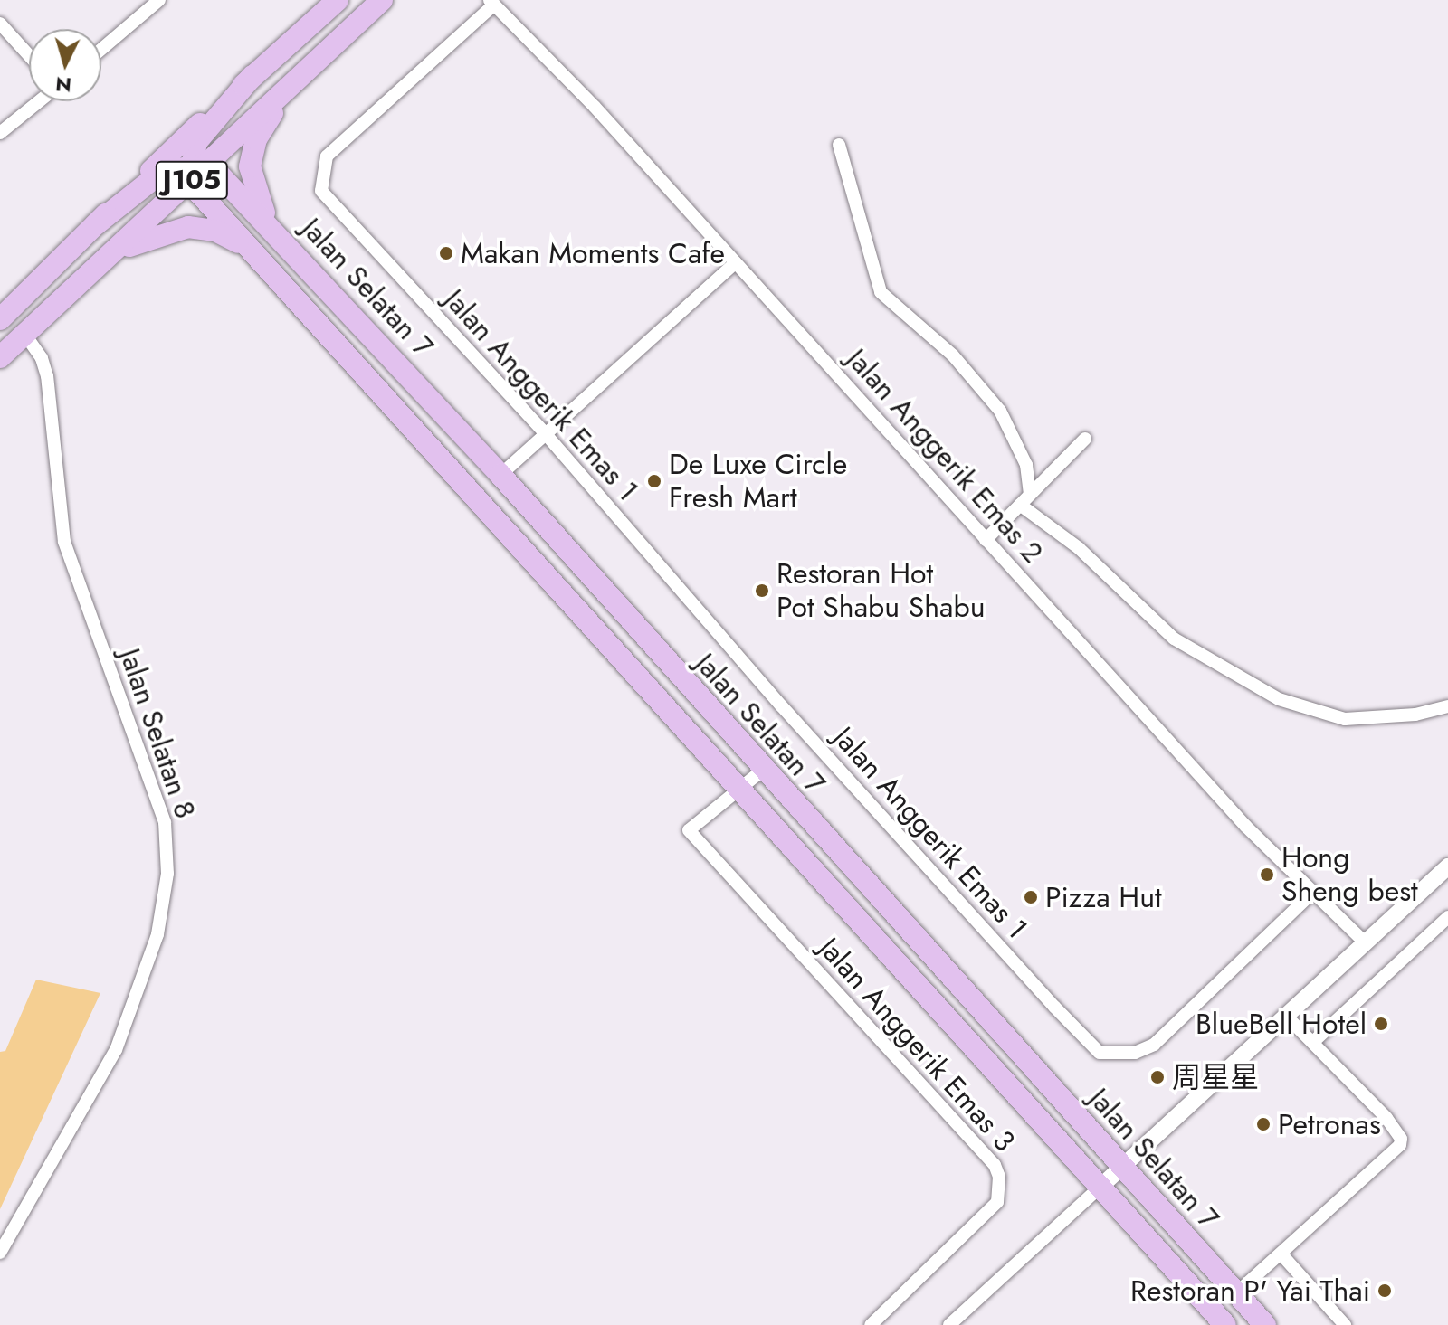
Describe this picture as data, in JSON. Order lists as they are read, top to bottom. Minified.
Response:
{"streets":{"main road":["J105","Jalan Selatan 7"],"street":["Jalan Anggerik Emas 1","Jalan Anggerik Emas 2","Jalan Selatan 8","Jalan Anggerik Emas 3"]},"crossings":[["J105","Jalan Selatan 7"],["J105","Jalan Selatan 8"],["Jalan Selatan 7","Jalan Anggerik Emas 3"],["Jalan Anggerik Emas 1","Jalan Anggerik Emas 2"]],"places":["Makan Moments Cafe","De Luxe Circle Fresh Mart","Restoran Hot Pot Shabu Shabu","Hong Sheng best","Pizza Hut","BlueBell Hotel","周星星","Petronas","Restoran P' Yai Thai"],"north":"bottom"}
